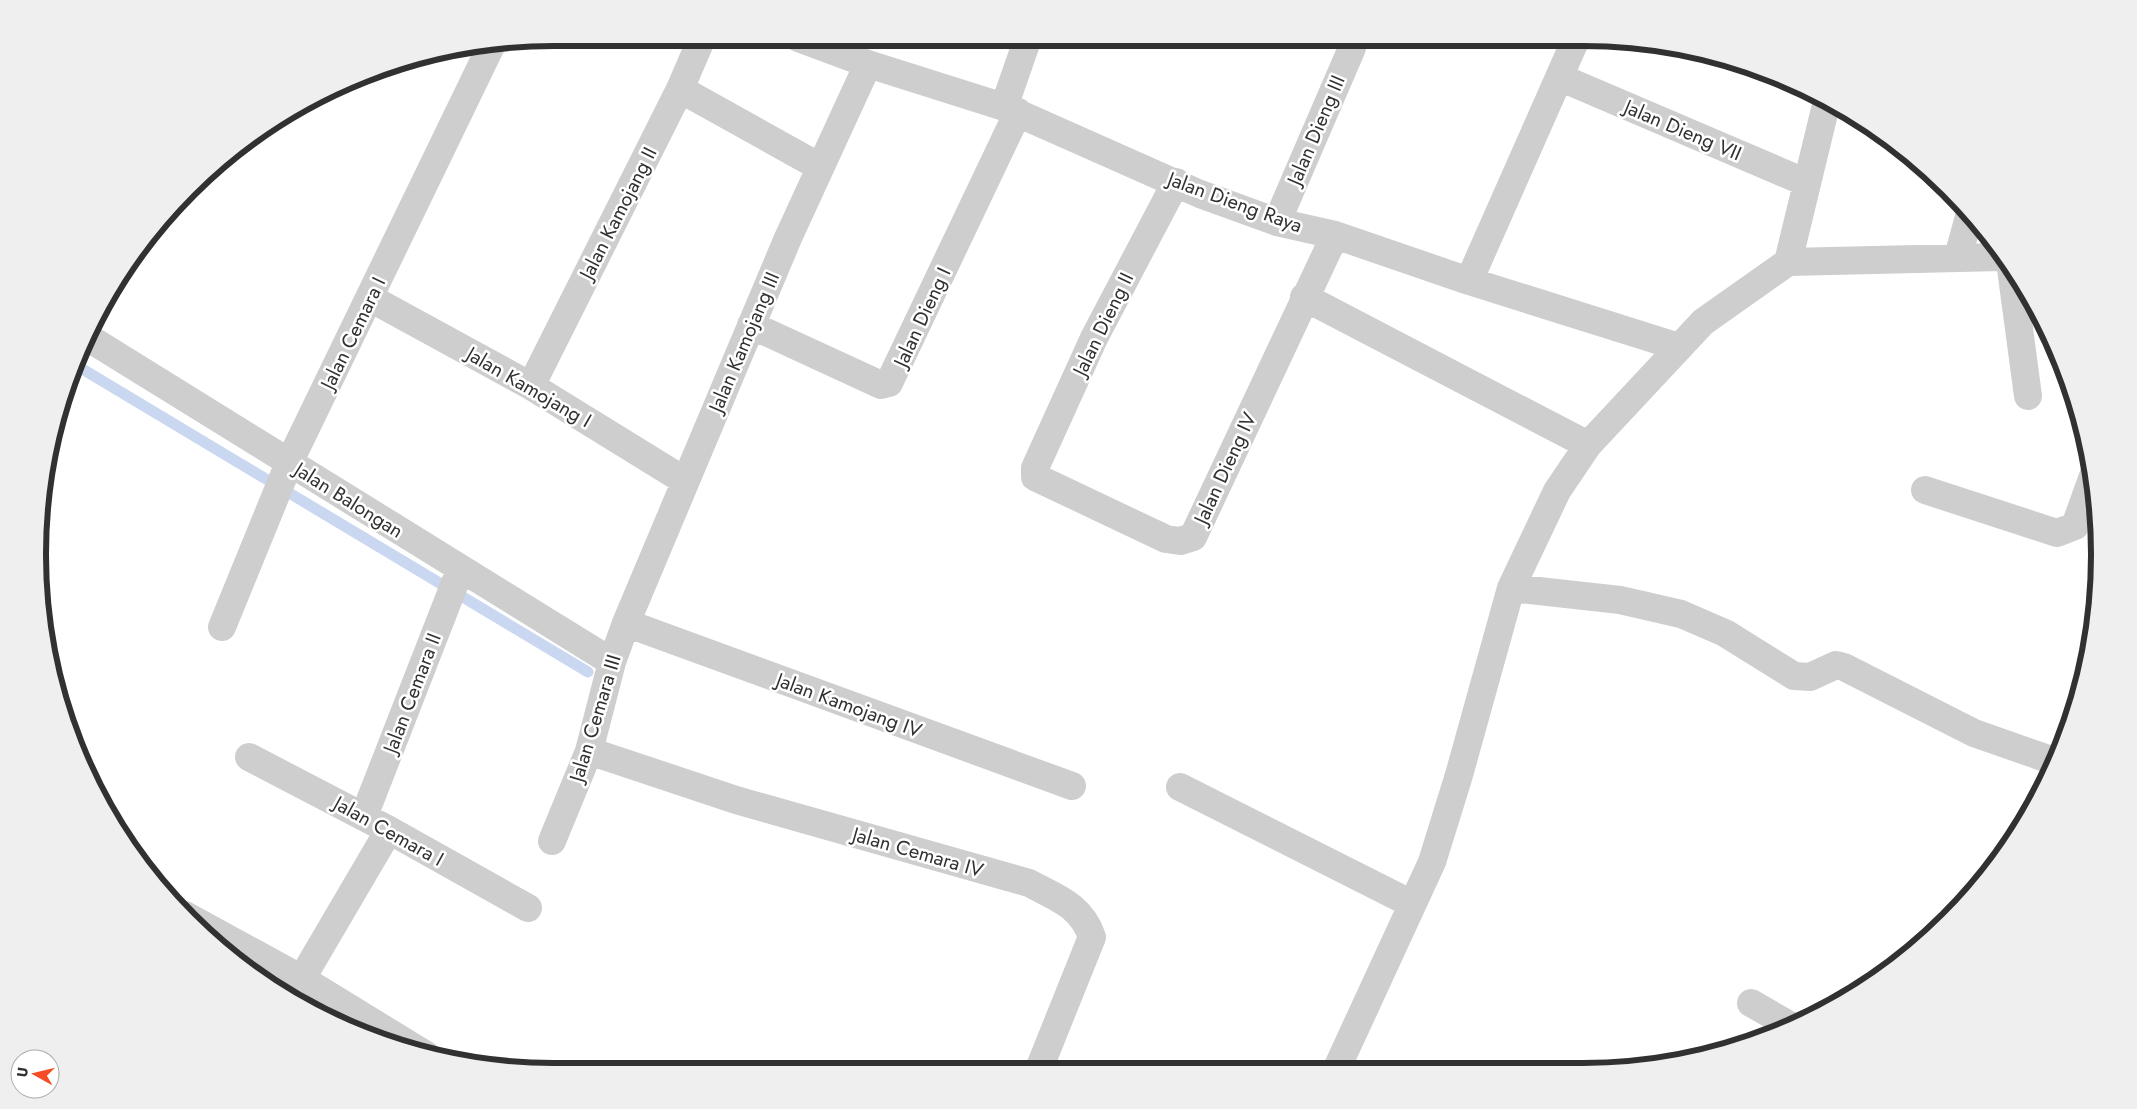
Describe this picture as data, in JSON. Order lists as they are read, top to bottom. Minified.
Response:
{"streets":{"street":["Jalan Dieng III","Jalan Dieng VII","Jalan Dieng Raya","Jalan Kamojang II","Jalan Dieng I","Jalan Dieng II","Jalan Cemara I","Jalan Kamojang III","Jalan Kamojang I","Jalan Dieng IV","Jalan Balongan","Jalan Cemara II","Jalan Kamojang IV","Jalan Cemara III","Jalan Cemara IV"]},"crossings":[["Jalan Dieng III","Jalan Dieng Raya"],["Jalan Dieng Raya","Jalan Dieng I"],["Jalan Dieng Raya","Jalan Dieng II"],["Jalan Dieng Raya","Jalan Kamojang III"],["Jalan Dieng Raya","Jalan Dieng IV"],["Jalan Kamojang II","Jalan Kamojang I"],["Jalan Dieng I","Jalan Kamojang III"],["Jalan Dieng II","Jalan Dieng IV"],["Jalan Cemara I","Jalan Kamojang I"],["Jalan Cemara I","Jalan Balongan"],["Jalan Cemara I","Jalan Cemara II"],["Jalan Kamojang III","Jalan Kamojang I"],["Jalan Kamojang III","Jalan Kamojang IV"],["Jalan Kamojang III","Jalan Cemara III"],["Jalan Balongan","Jalan Cemara II"],["Jalan Balongan","Jalan Cemara III"],["Jalan Kamojang IV","Jalan Cemara III"],["Jalan Cemara III","Jalan Cemara IV"]],"north":"left"}
